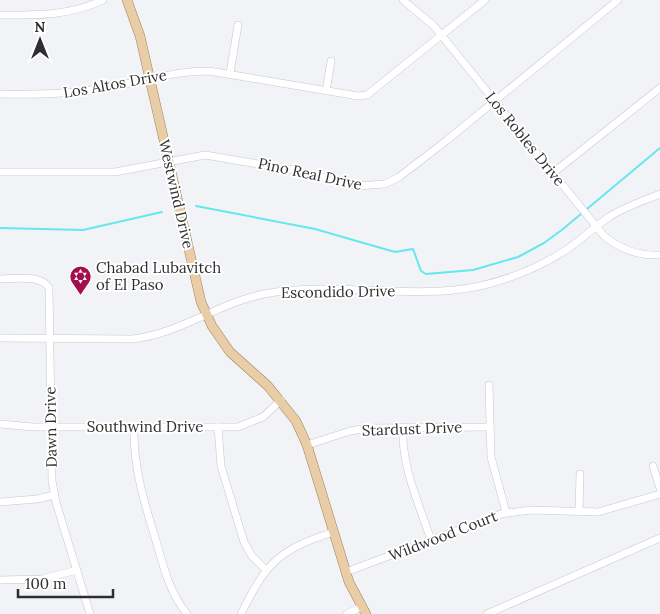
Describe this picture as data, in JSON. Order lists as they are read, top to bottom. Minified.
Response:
{"streets":{"main road":["Westwind Drive"],"street":["Los Altos Drive","Los Robles Drive","Pino Real Drive","Escondido Drive","Dawn Drive","Southwind Drive","Stardust Drive","Wildwood Court"]},"crossings":[["Los Altos Drive","Los Robles Drive"],["Los Altos Drive","Westwind Drive"],["Los Robles Drive","Pino Real Drive"],["Los Robles Drive","Escondido Drive"],["Pino Real Drive","Westwind Drive"],["Westwind Drive","Escondido Drive"],["Westwind Drive","Southwind Drive"],["Westwind Drive","Stardust Drive"],["Westwind Drive","Wildwood Court"],["Escondido Drive","Dawn Drive"],["Dawn Drive","Southwind Drive"]],"places":{"synagogue":["Chabad Lubavitch of El Paso"]},"scale_bar":"100 m","north":"top"}
